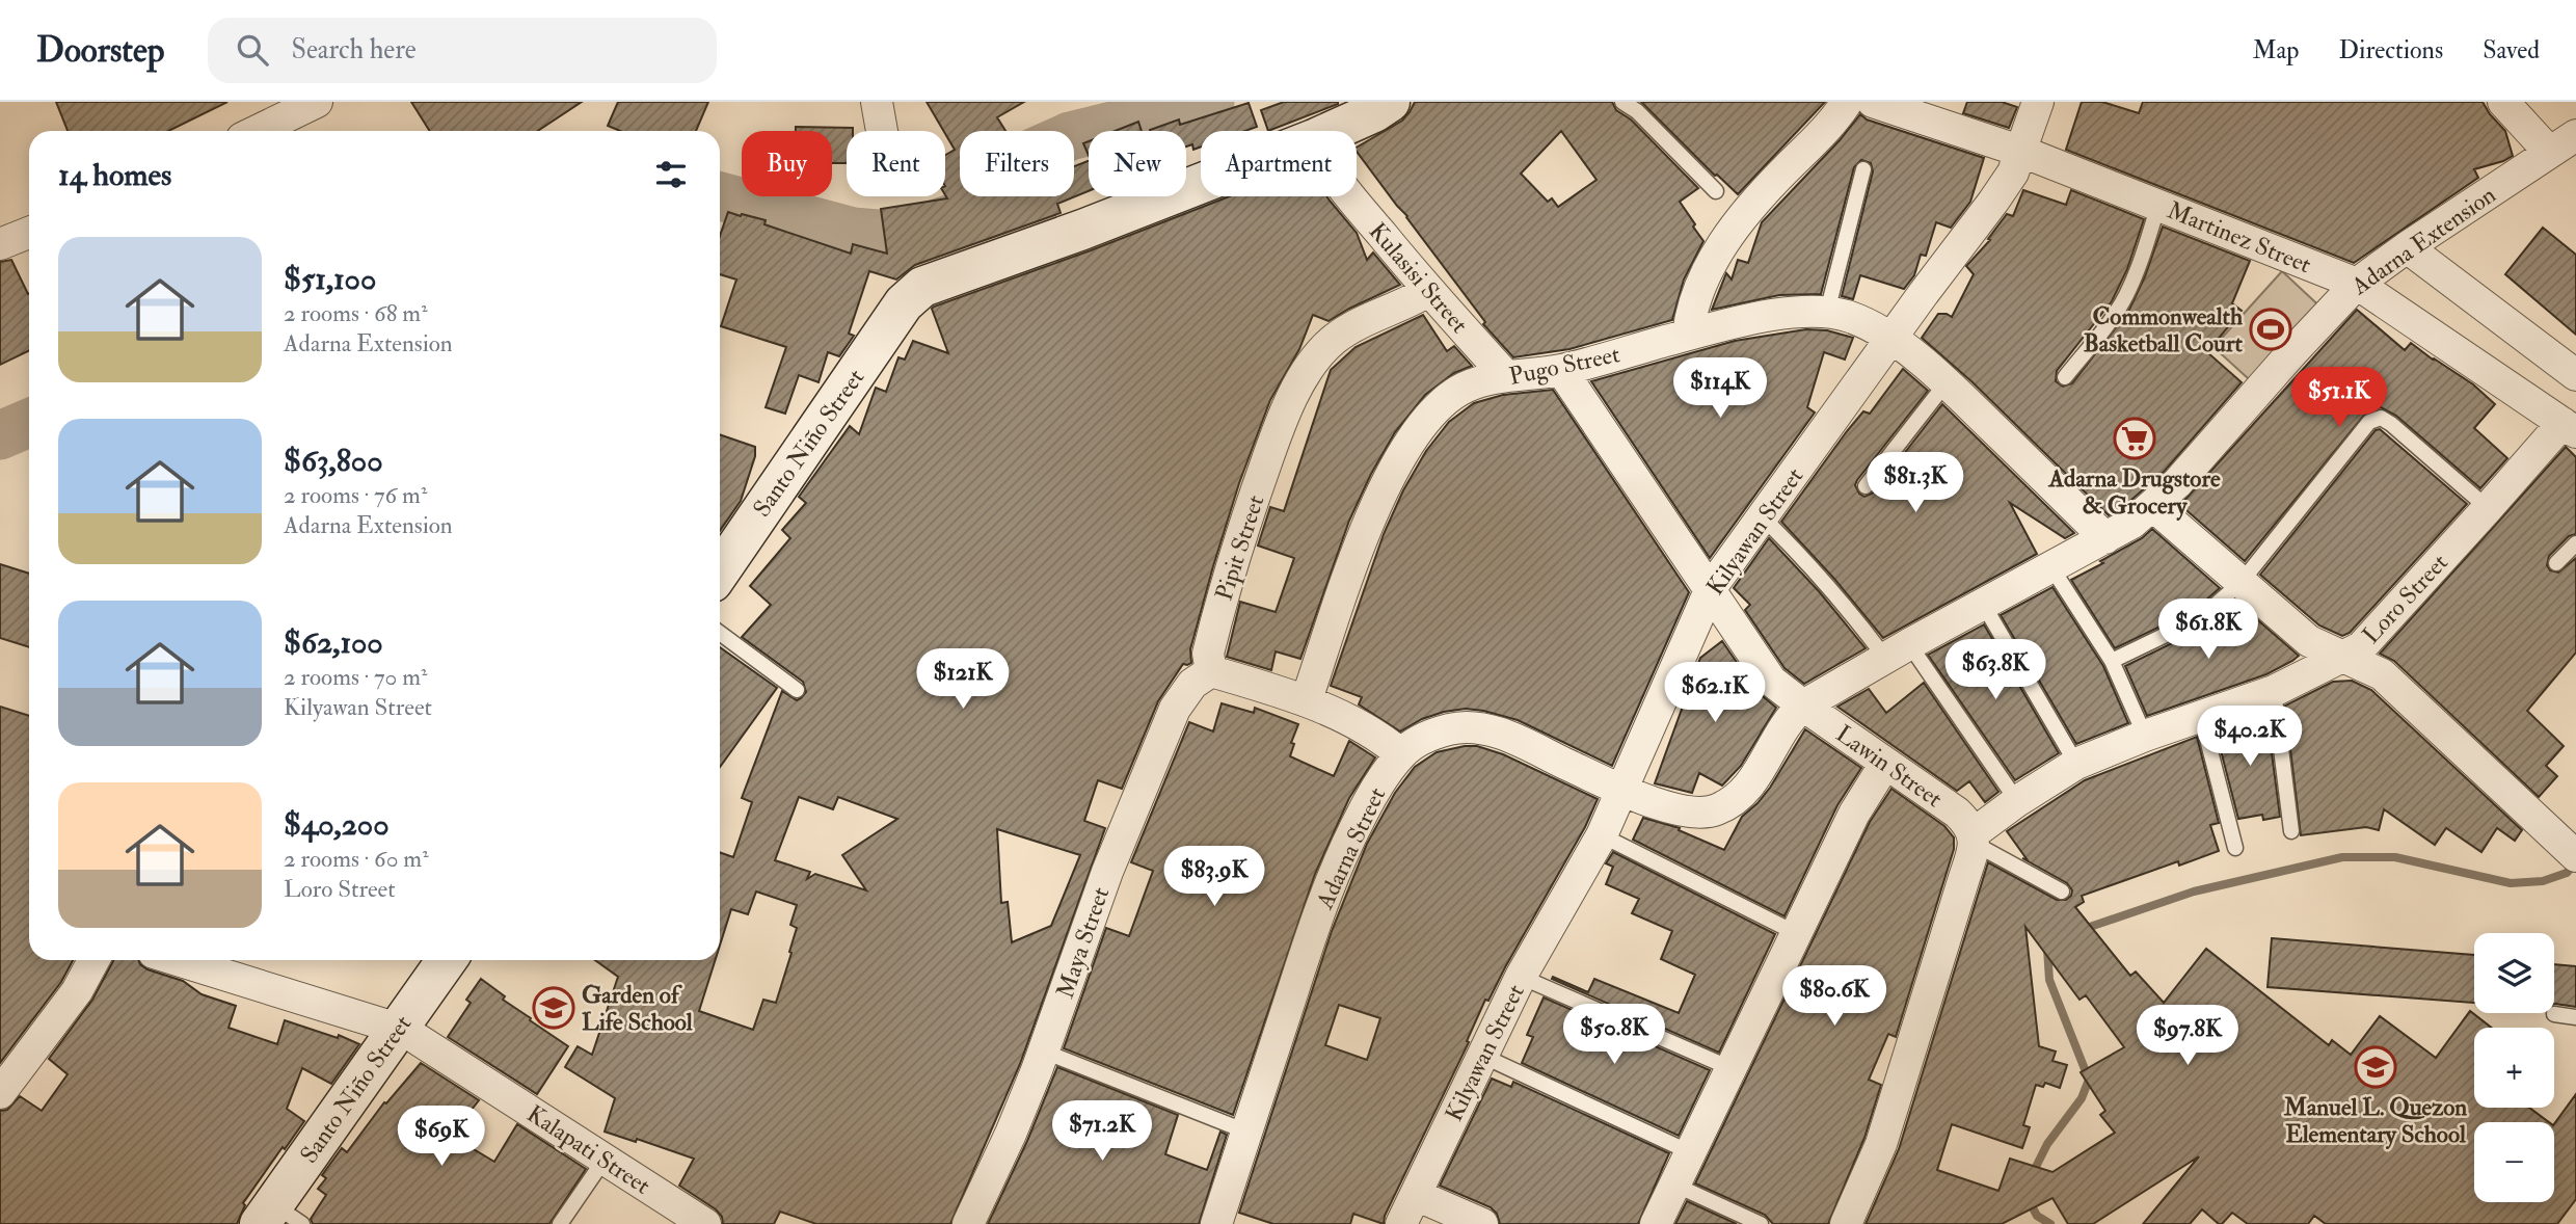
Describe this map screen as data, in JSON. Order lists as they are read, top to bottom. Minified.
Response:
{"streets":{"main road":["Santo Niño Street"],"street":["Martinez Street","Adarna Extension","Kulasisi Street","Pugo Street","Kilyawan Street","Pipit Street","Loro Street","Lawin Street","Adarna Street","Maya Street","Kalapati Street"]},"crossings":[["Martinez Street","Adarna Extension"],["Martinez Street","Kilyawan Street"],["Martinez Street","Loro Street"],["Adarna Extension","Pugo Street"],["Adarna Extension","Lawin Street"],["Adarna Extension","Adarna Street"],["Kulasisi Street","Pugo Street"],["Kulasisi Street","Pipit Street"],["Pugo Street","Kilyawan Street"],["Pugo Street","Lawin Street"],["Santo Niño Street","Kalapati Street"],["Kilyawan Street","Lawin Street"],["Kilyawan Street","Adarna Street"],["Pipit Street","Maya Street"],["Loro Street","Lawin Street"]],"places":{"sports":["Commonwealth Basketball Court"],"supermarket":["Adarna Drugstore & Grocery"],"school or university":["Garden of Life School","Manuel L. Quezon Elementary School"]},"page":{"header":"Doorstep","search":"Search here","nav":["Map","Directions","Saved"],"chip":["Buy","Rent","Filters","New","Apartment"],"heading":"14 homes","list":[{"name":"$51,100","note":"2 rooms · 68 m² · Adarna Extension"},{"name":"$63,800","note":"2 rooms · 76 m² · Adarna Extension"},{"name":"$62,100","note":"2 rooms · 70 m² · Kilyawan Street"},{"name":"$40,200","note":"2 rooms · 60 m² · Loro Street"}],"price":["$114K","$51.1K","$81.3K","$61.8K","$63.8K","$121K","$62.1K","$40.2K","$83.9K","$80.6K","$50.8K","$97.8K","$71.2K","$69K"],"map_buttons":["+","−"]}}
